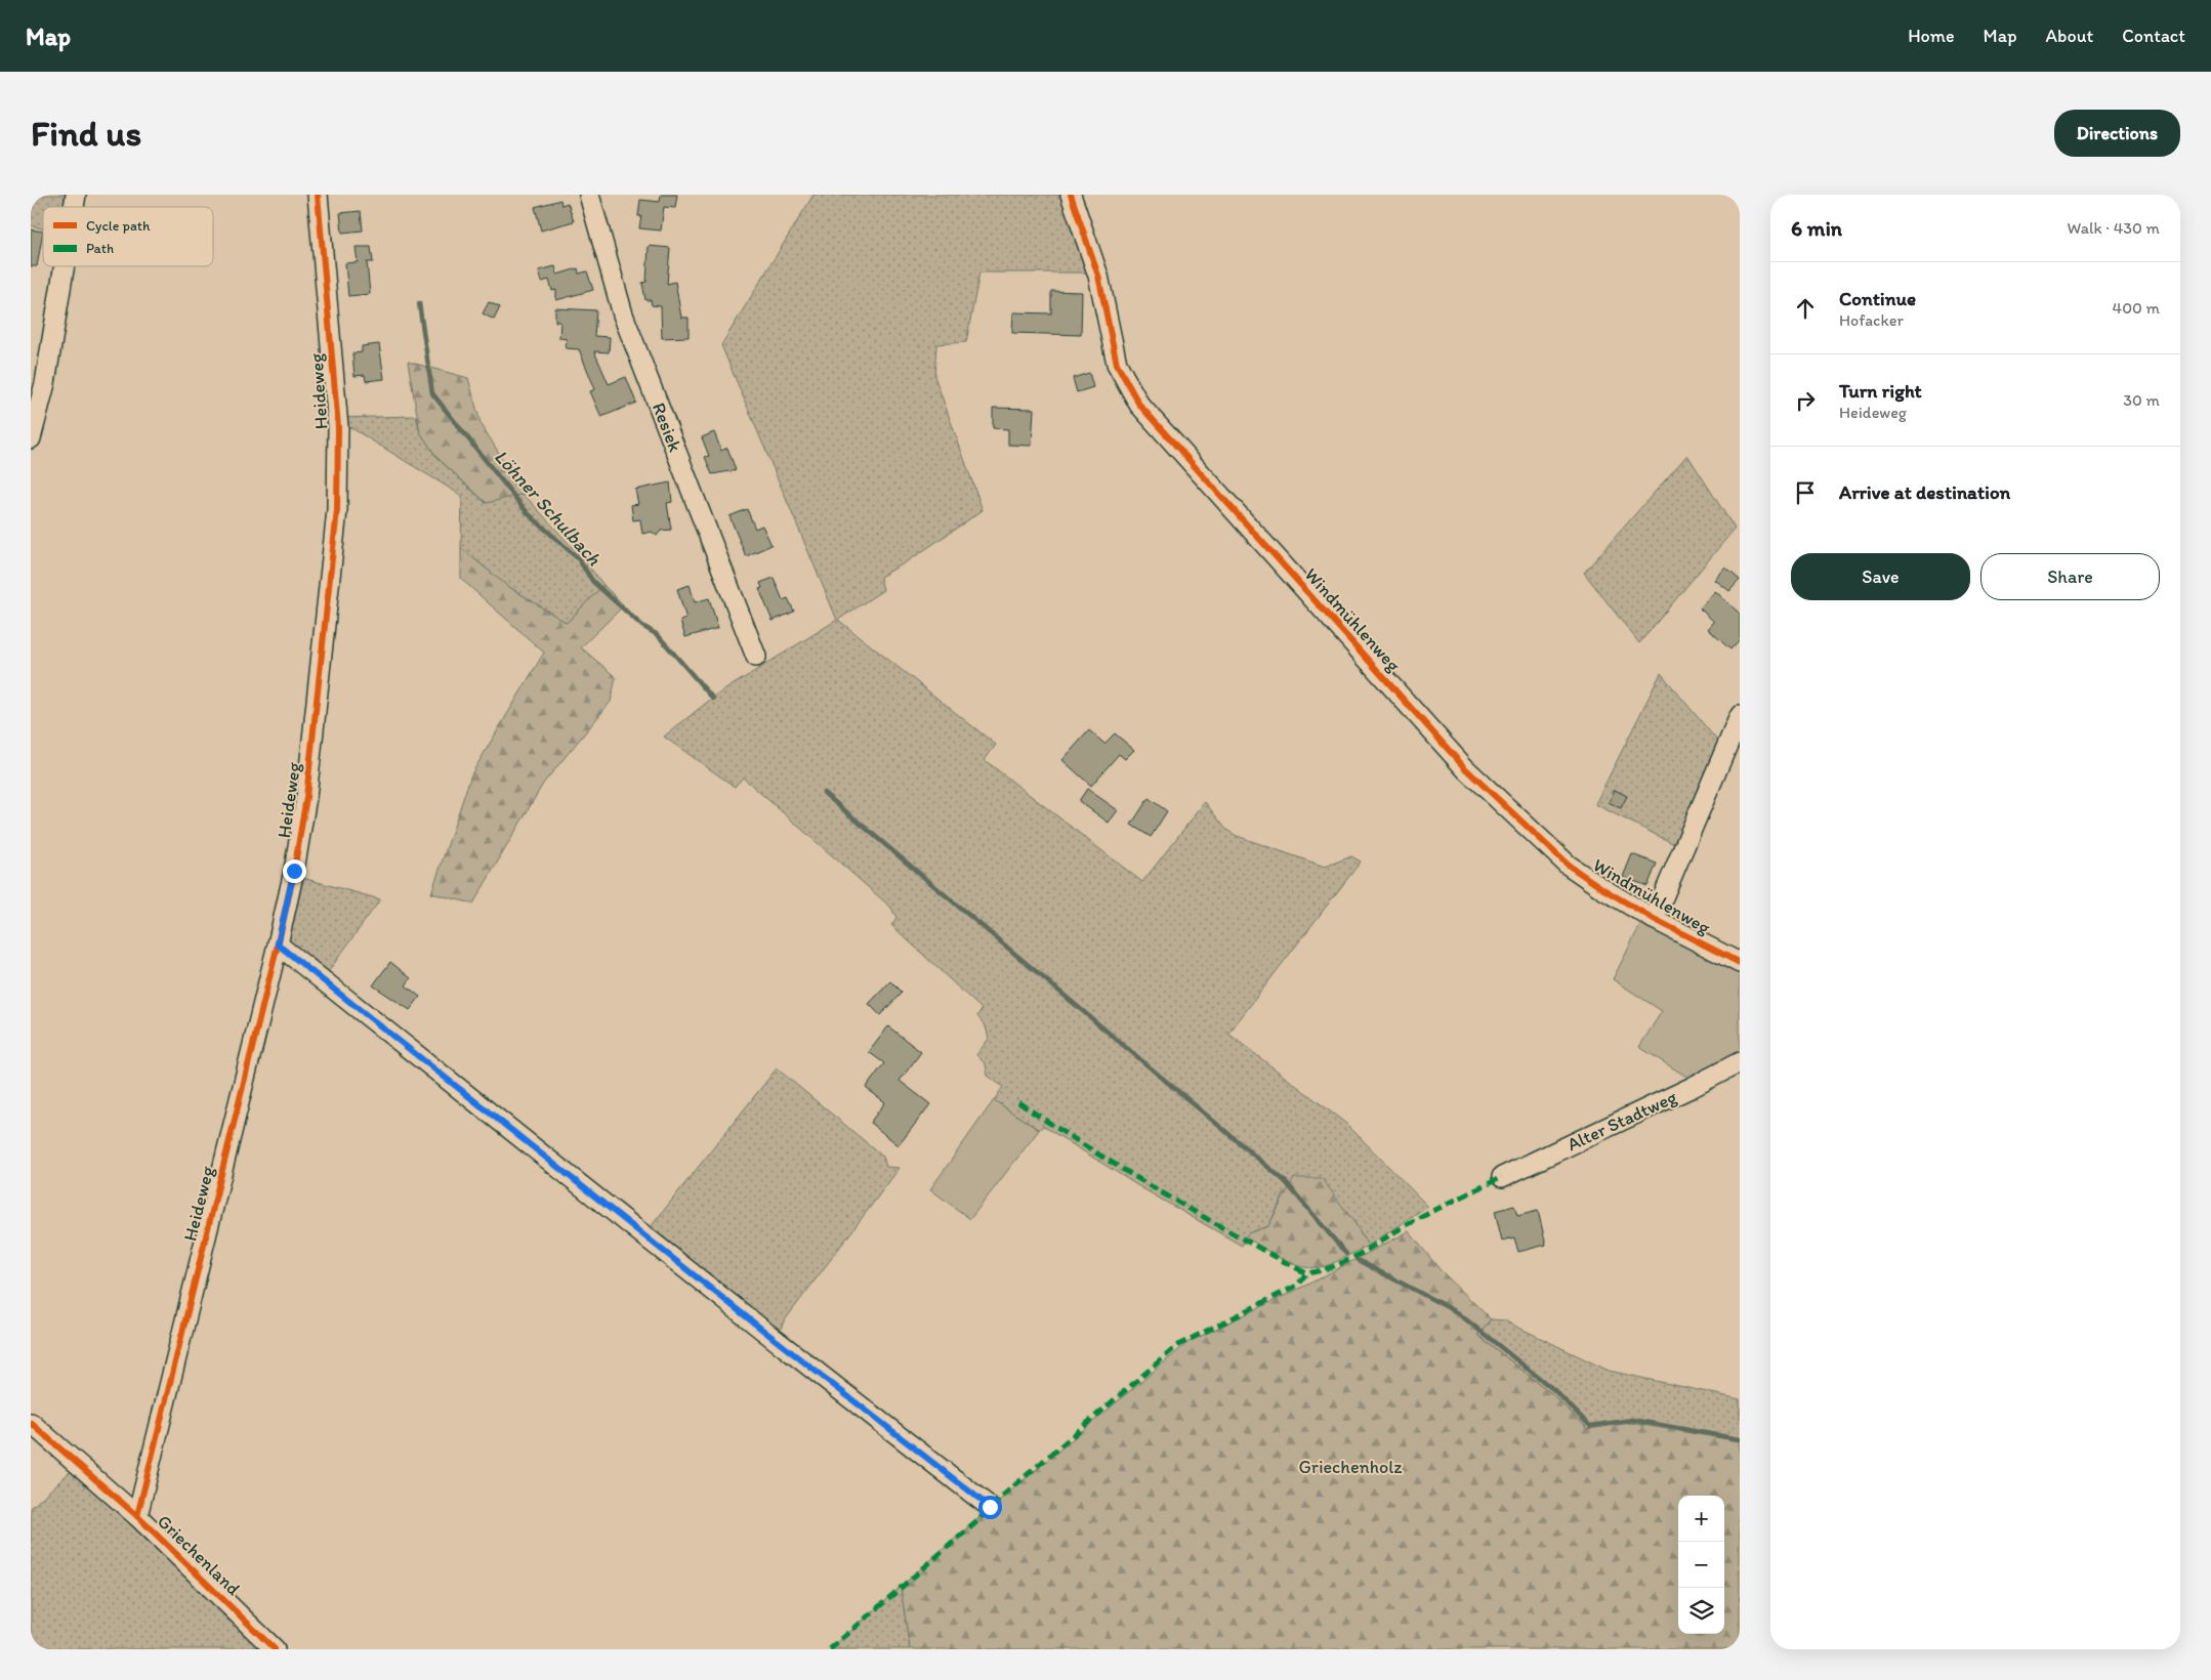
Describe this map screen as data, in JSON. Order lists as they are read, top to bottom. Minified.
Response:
{"streets":{"street":["Heideweg","Resiek","Windmühlenweg","Alter Stadtweg","Griechenland"]},"crossings":[["Heideweg","Griechenland"]],"water":["Löhner Schulbach"],"parks":["Griechenholz"],"legend":["Cycle path","Path"],"page":{"header":"Map","nav":["Home","Map","About","Contact"],"buttons":["Directions",["Save","Share"]],"title":"Find us","heading":["6 min","Walk · 430 m"],"list":[["Continue","Hofacker","400 m"],["Turn right","Heideweg","30 m"],"Arrive at destination"],"map_buttons":["+","−"]}}
